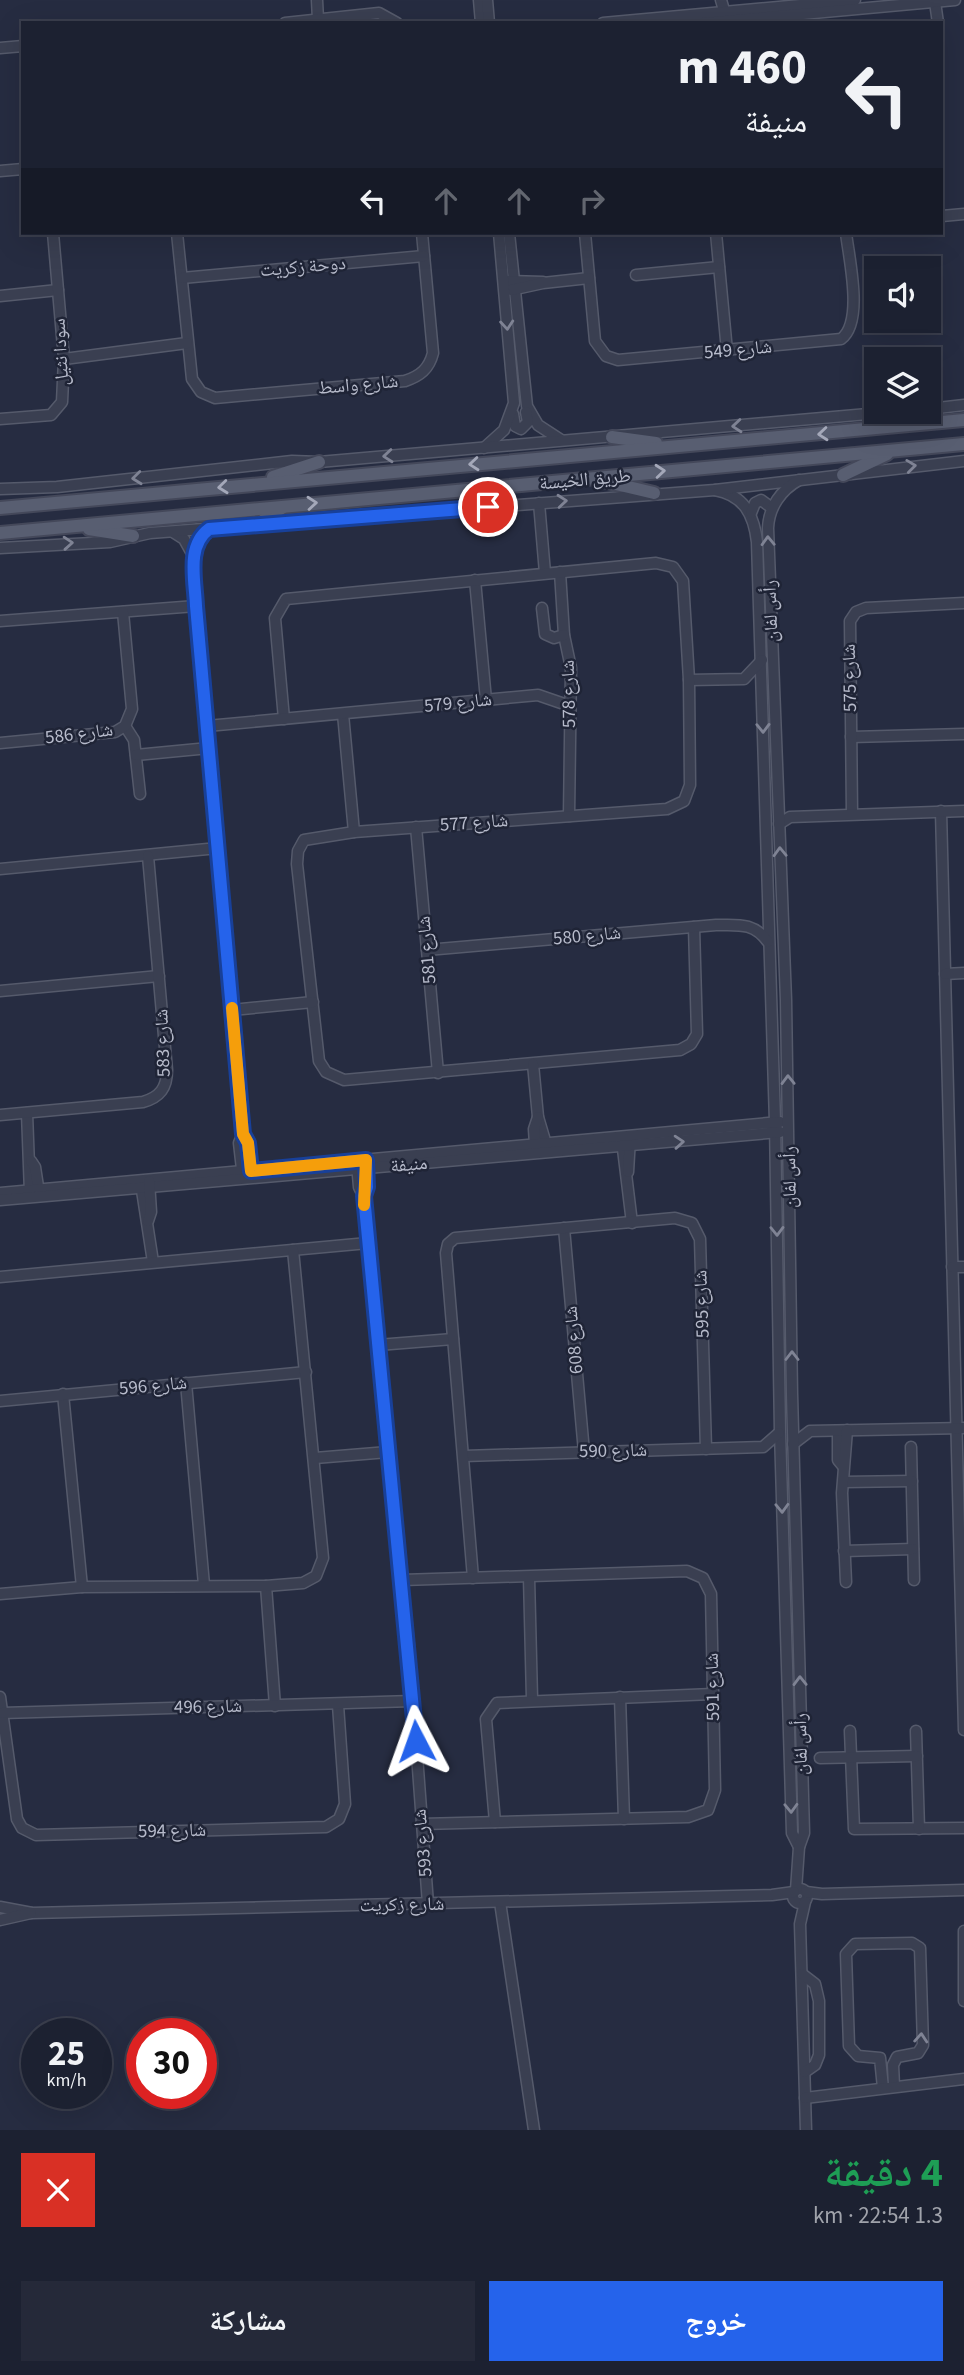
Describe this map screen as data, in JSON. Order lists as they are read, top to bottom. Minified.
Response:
{"streets":{"main road":["طريق الخيسة"],"street":["دوحة زكريت","شارع 549","سودا نثيل","شارع واسط","رأس لفان","شارع 575","شارع 578","شارع 579","شارع 586","شارع 577","شارع 580","شارع 581","شارع 583","منيفة","شارع 595","شارع 608","شارع 596","شارع 590","شارع 591","شارع 496","شارع 594","شارع 593","شارع زكريت"]},"crossings":[["دوحة زكريت","شارع واسط"],["رأس لفان","منيفة"],["رأس لفان","شارع زكريت"],["شارع 578","شارع 579"],["شارع 578","شارع 577"],["شارع 579","شارع 577"],["شارع 577","شارع 580"],["شارع 577","شارع 581"],["شارع 580","شارع 581"],["منيفة","شارع 593"],["شارع 595","شارع 608"],["شارع 595","شارع 590"],["شارع 595","شارع 591"],["شارع 608","شارع 590"],["شارع 591","شارع 593"],["شارع 496","شارع 594"],["شارع 496","شارع 593"],["شارع 593","شارع زكريت"]],"page":{"turn":["460 m","منيفة"],"speed":"25 km/h","limit":"30","heading":["4 دقيقة","1.3 km · 22:54"],"buttons":["خروج","مشاركة"]}}
